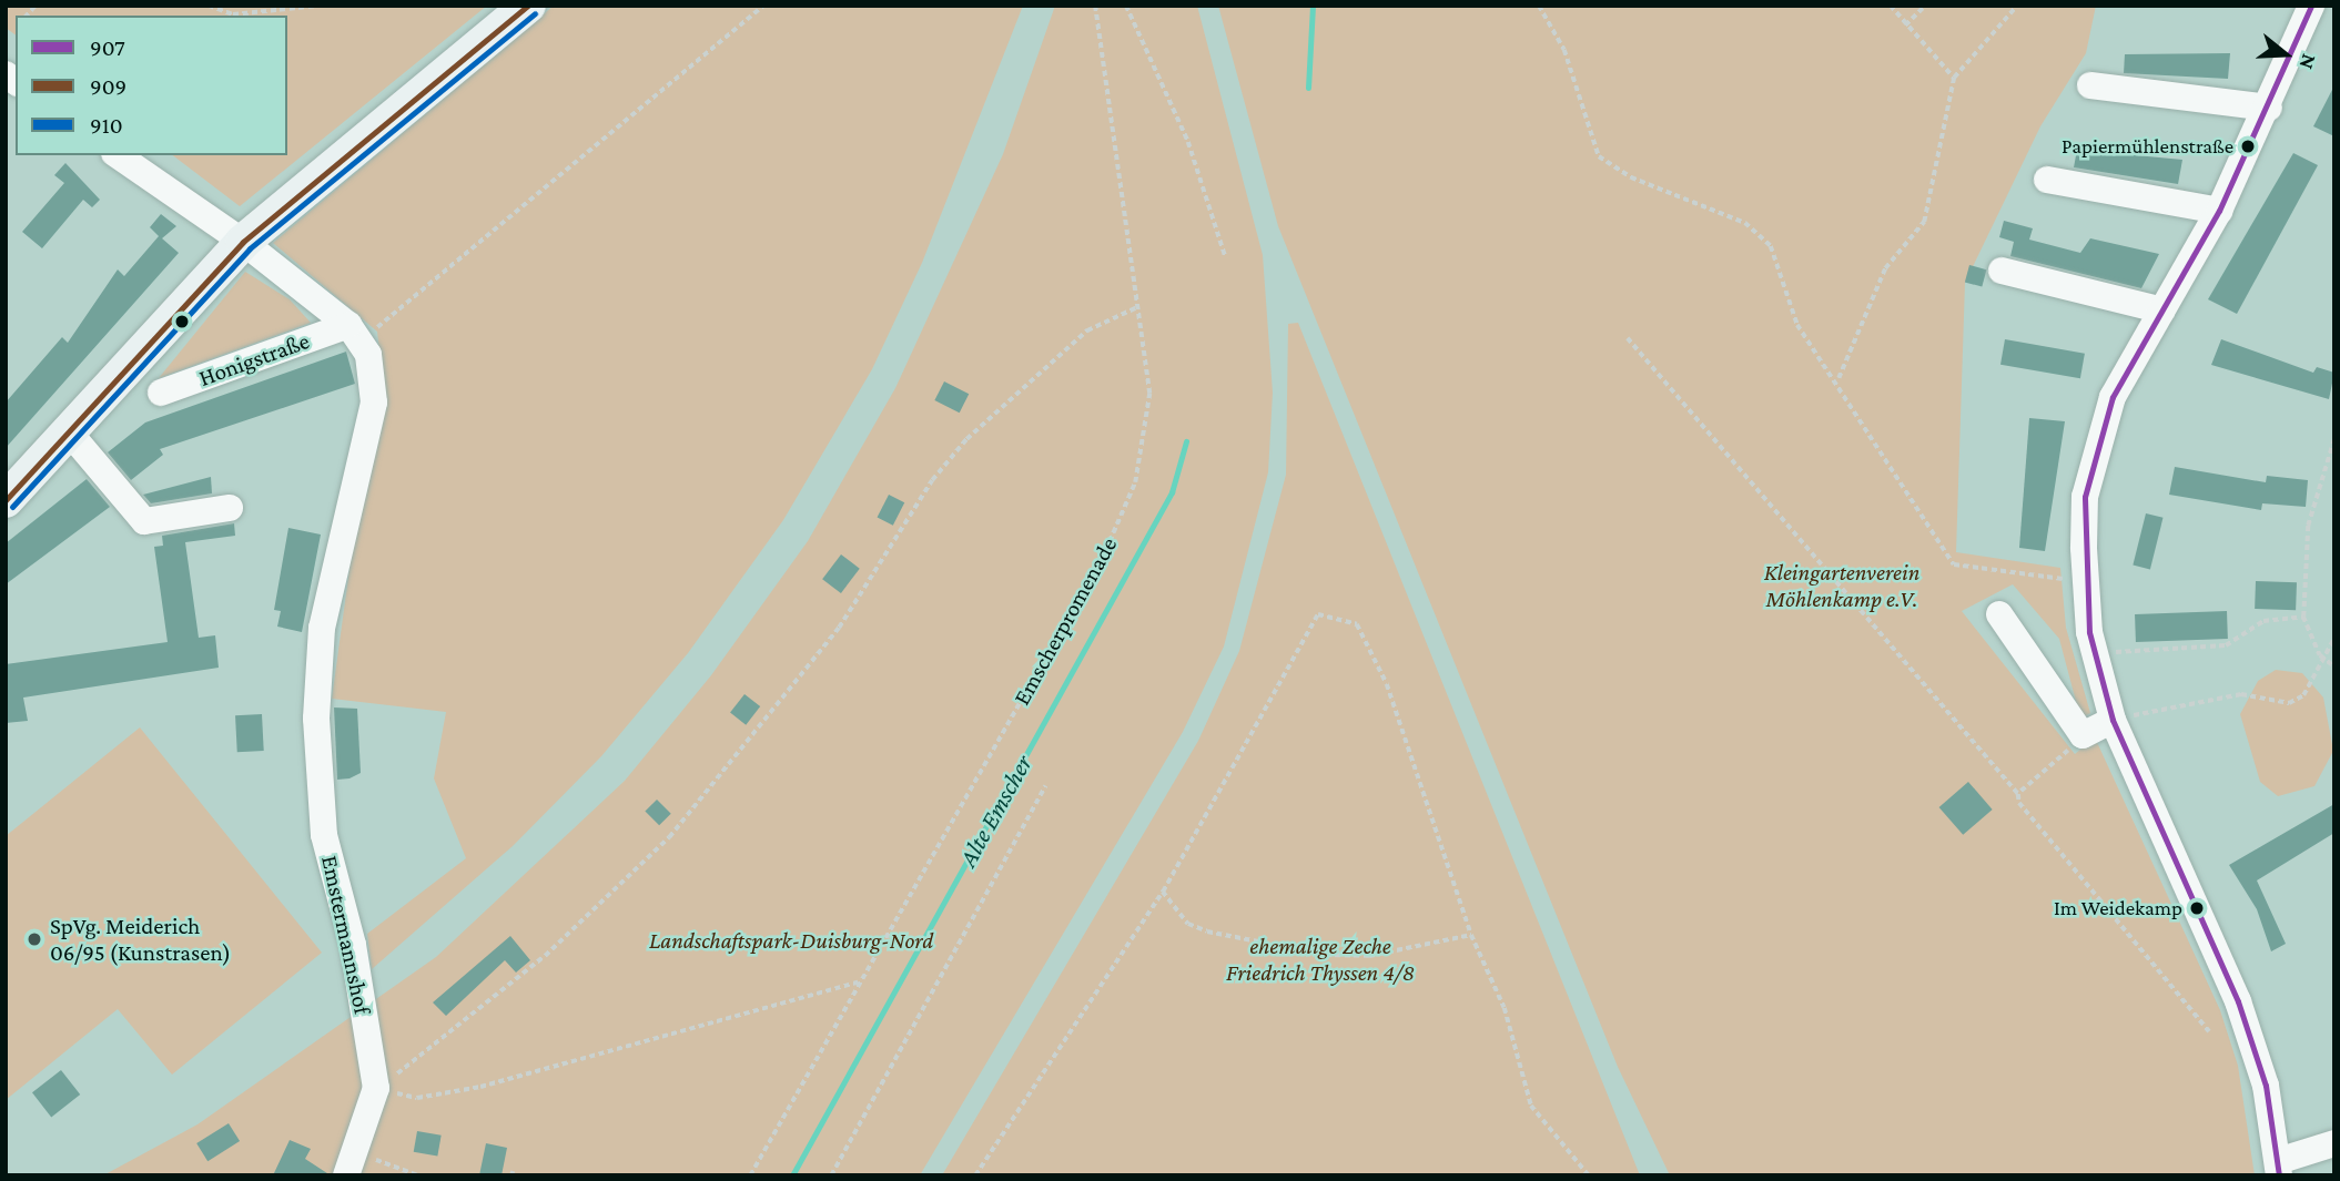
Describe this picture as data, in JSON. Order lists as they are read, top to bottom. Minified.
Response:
{"streets":{"street":["Honigstraße","Emstermannshof"],"path":["Emscherpromenade"]},"crossings":[["Honigstraße","Emstermannshof"]],"water":["Alte Emscher"],"parks":["Kleingartenverein Möhlenkamp e.V.","Landschaftspark-Duisburg-Nord","ehemalige Zeche Friedrich Thyssen 4/8"],"places":["Papiermühlenstraße","Im Weidekamp","SpVg. Meiderich 06/95 (Kunstrasen)"],"lines":["transit line 907","transit line 909","transit line 910"],"legend":["907","909","910"],"north":"right"}
